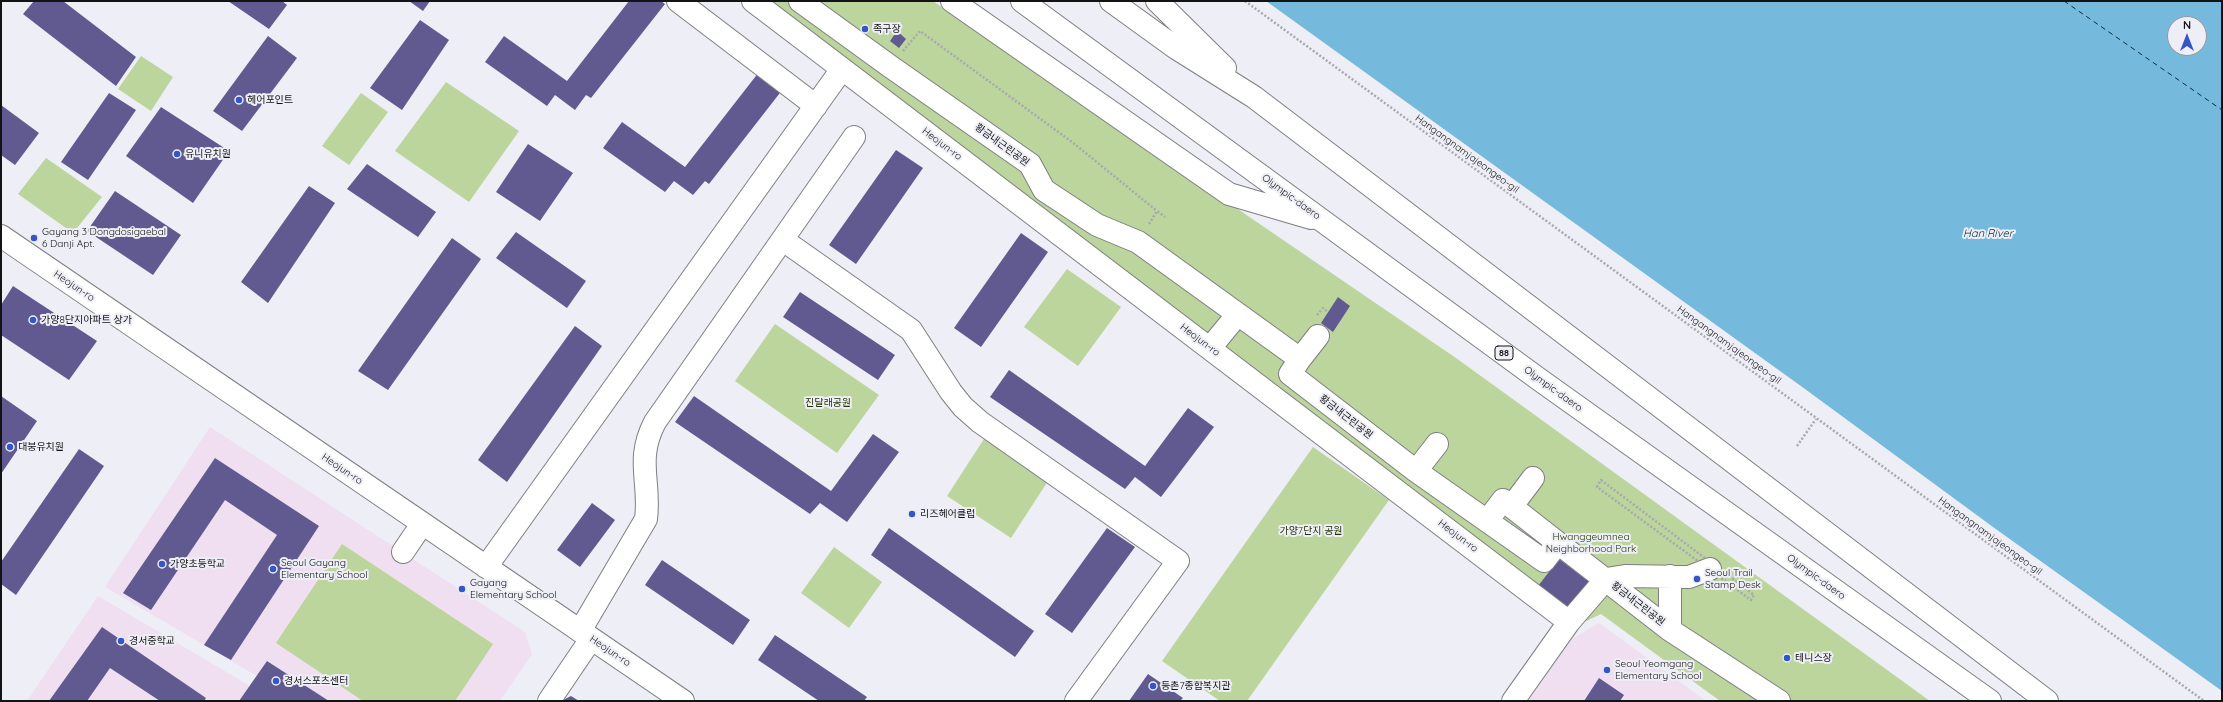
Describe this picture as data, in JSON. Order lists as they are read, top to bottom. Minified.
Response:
{"streets":{"main road":["Heojun-ro","황금내근린공원","Olympic-daero","88"],"path":["Hangangnamjajeongeo-gil"]},"crossings":[["Heojun-ro","황금내근린공원"]],"water":["Han River"],"parks":["진달래공원","가양7단지 공원","Hwanggeumnea Neighborhood Park"],"places":["족구장","헤어포인트","유니유치원","Gayang 3 Dongdosigaebal 6 Danji Apt.","가양8단지아파트 상가","대붕유치원","리즈헤어클럽","가양초등학교","Seoul Gayang Elementary School","Seoul Trail Stamp Desk","Gayang Elementary School","경서중학교","테니스장","Seoul Yeomgang Elementary School","경서스포츠센터","등촌7종합복지관"],"north":"top"}
